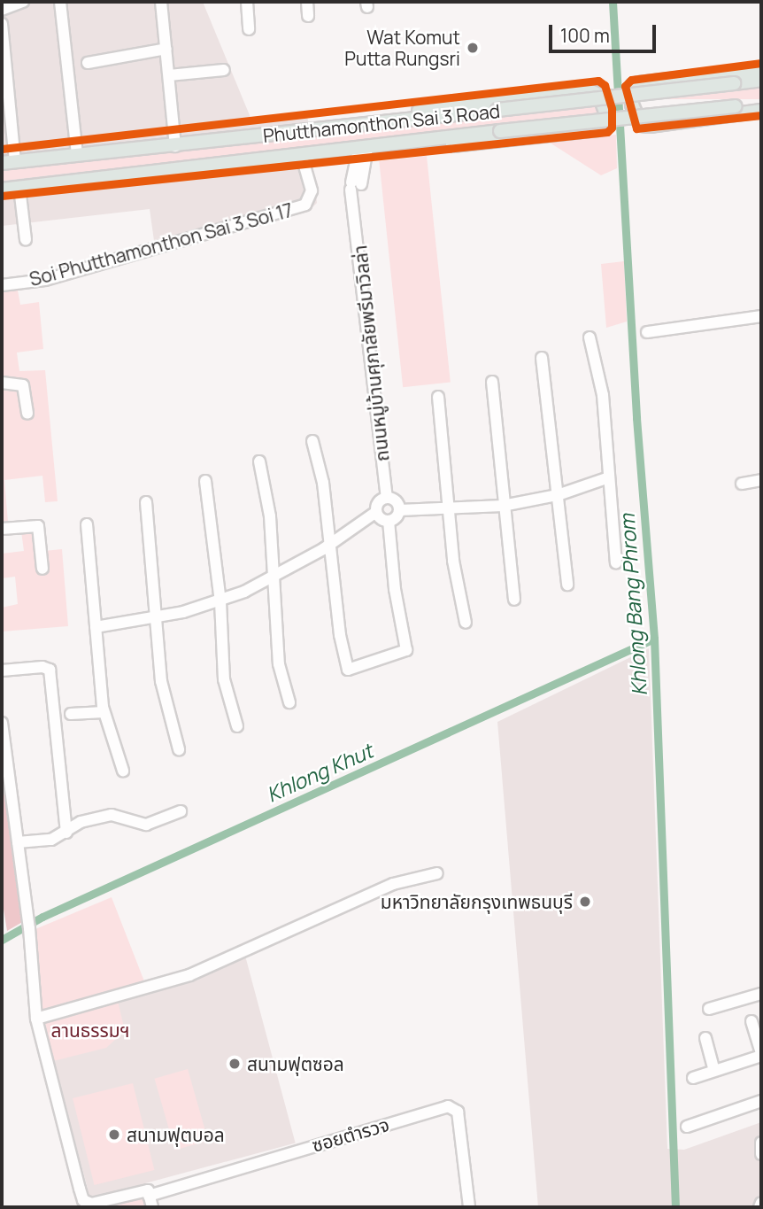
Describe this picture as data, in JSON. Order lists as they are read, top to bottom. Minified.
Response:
{"streets":{"main road":["Phutthamonthon Sai 3 Road"],"street":["Soi Phutthamonthon Sai 3 Soi 17","ถนนหมู่บ้านศุภาลัยพรีมาวิลล่า","ซอยตำรวจ"]},"crossings":[["Phutthamonthon Sai 3 Road","Soi Phutthamonthon Sai 3 Soi 17"],["Phutthamonthon Sai 3 Road","ถนนหมู่บ้านศุภาลัยพรีมาวิลล่า"]],"water":["Khlong Bang Phrom","Khlong Khut"],"parks":["ลานธรรมฯ"],"places":["Wat Komut Putta Rungsri","มหาวิทยาลัยกรุงเทพธนบุรี","สนามฟุตซอล","สนามฟุตบอล"],"scale_bar":"100 m"}
